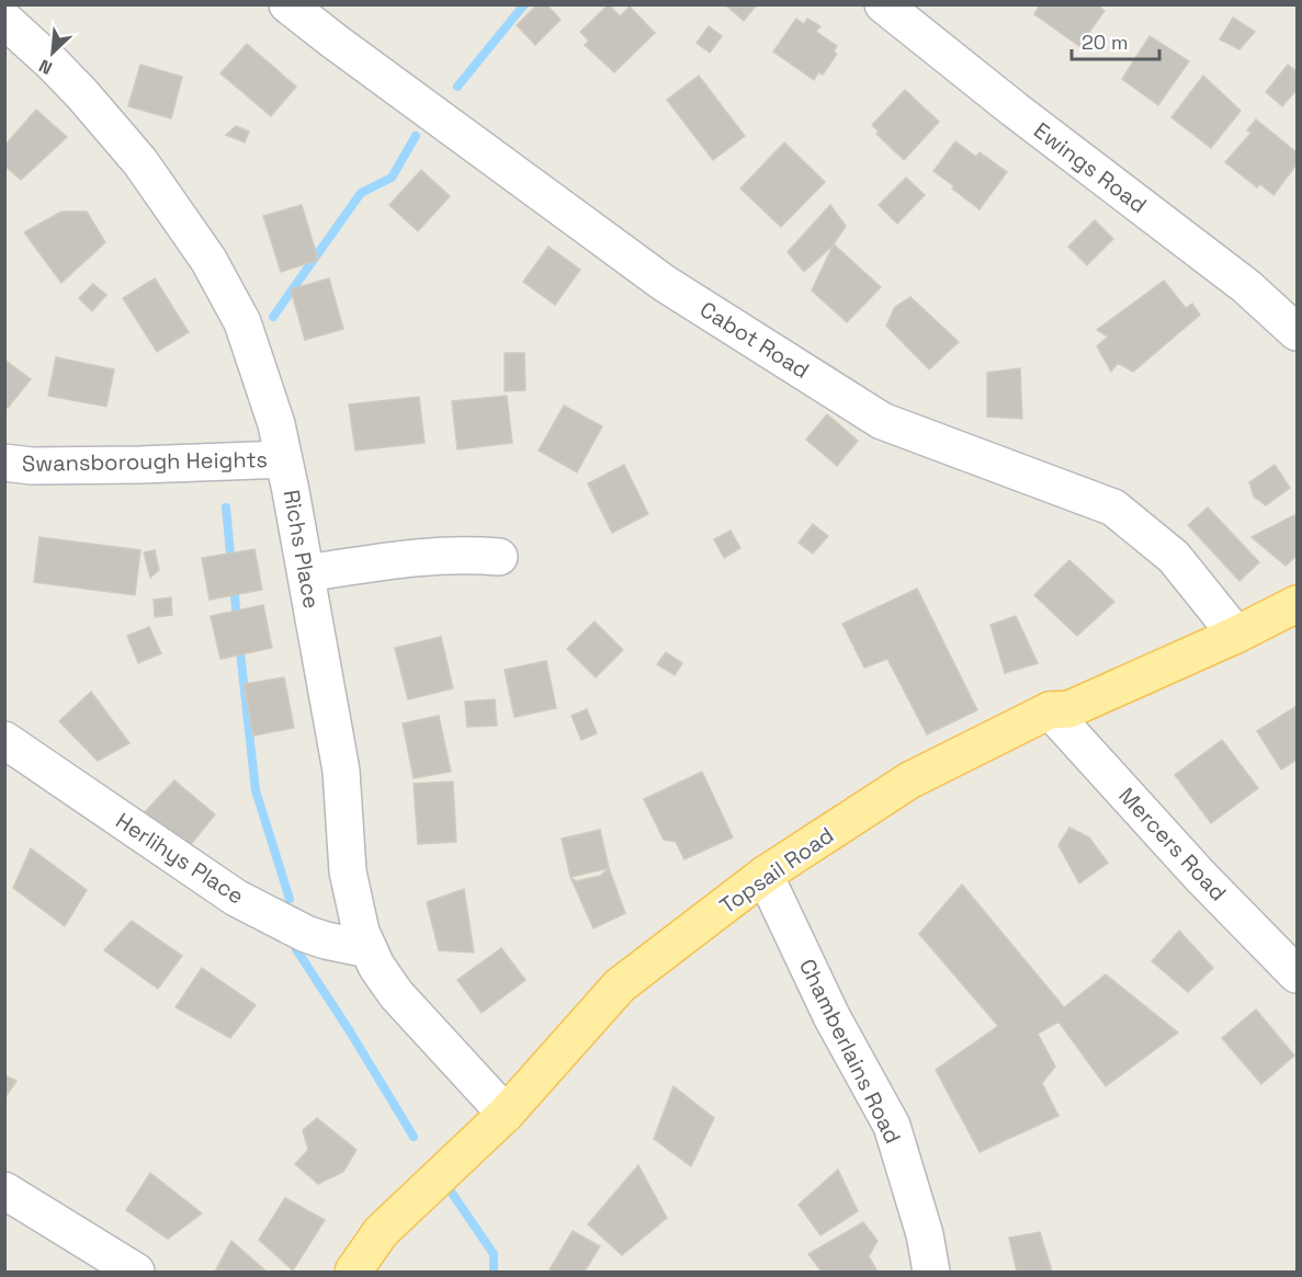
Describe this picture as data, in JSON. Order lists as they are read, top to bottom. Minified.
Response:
{"streets":{"main road":["Topsail Road"],"street":["Ewings Road","Cabot Road","Swansborough Heights","Richs Place","Mercers Road","Herlihys Place","Chamberlains Road"]},"crossings":[["Cabot Road","Topsail Road"],["Swansborough Heights","Richs Place"],["Richs Place","Herlihys Place"],["Richs Place","Topsail Road"],["Mercers Road","Topsail Road"],["Topsail Road","Chamberlains Road"]],"scale_bar":"20 m","north":"bottom left"}
